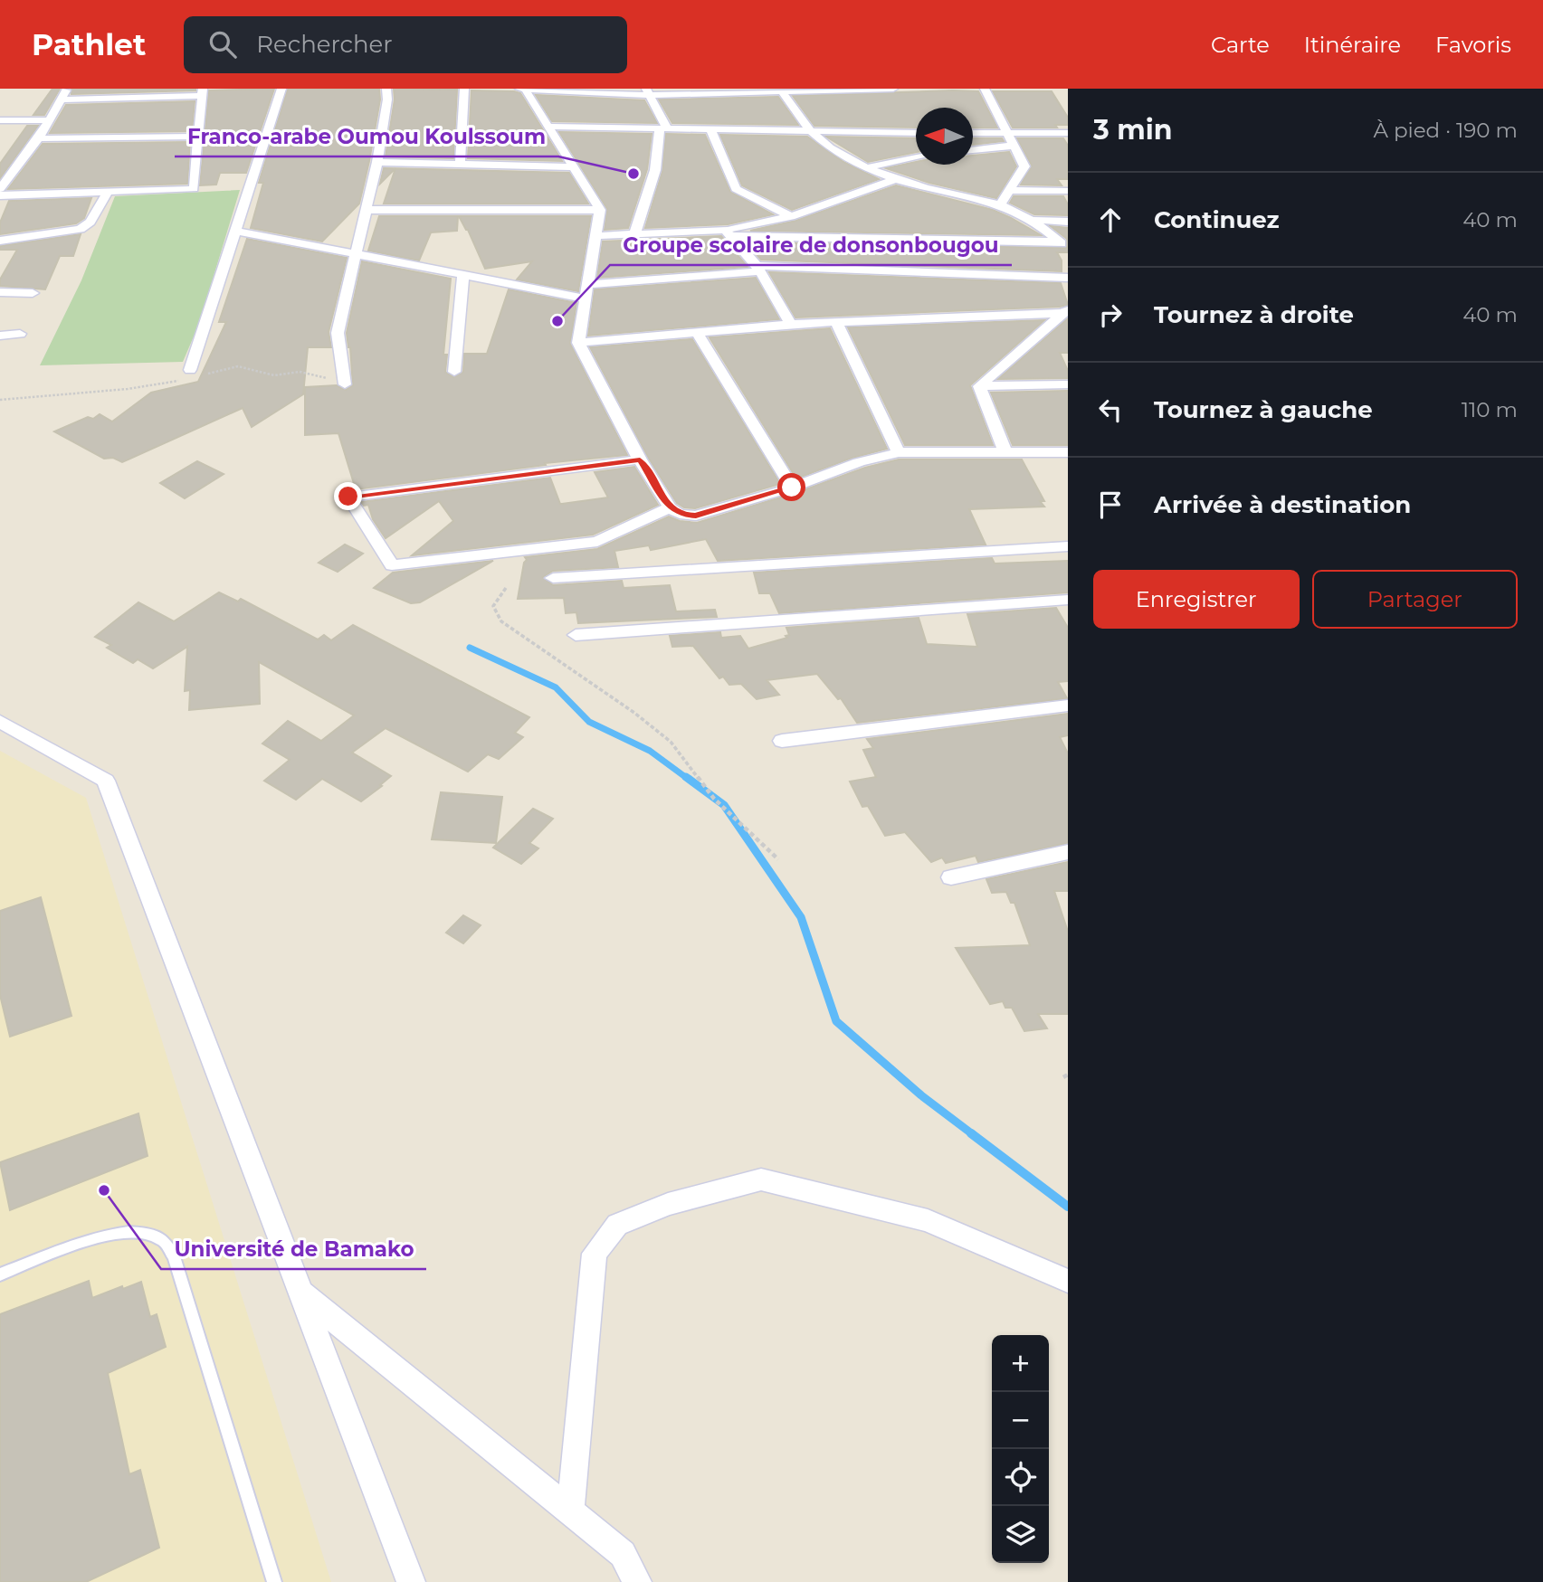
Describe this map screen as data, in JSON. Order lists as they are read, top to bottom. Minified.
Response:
{"places":["Franco-arabe Oumou Koulssoum","Groupe scolaire de donsonbougou","Université de Bamako"],"north":"left","page":{"header":"Pathlet","search":"Rechercher","nav":["Carte","Itinéraire","Favoris"],"heading":["3 min","À pied · 190 m"],"list":[["Continuez","40 m"],["Tournez à droite","40 m"],["Tournez à gauche","110 m"],"Arrivée à destination"],"buttons":["Enregistrer","Partager"],"map_buttons":["+","−"]}}
